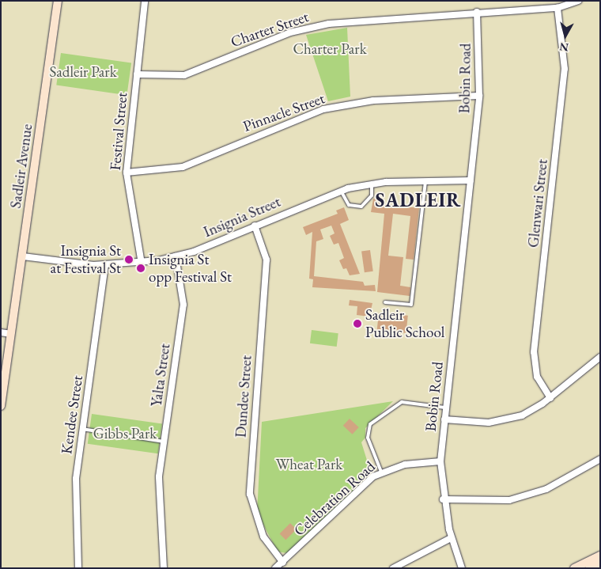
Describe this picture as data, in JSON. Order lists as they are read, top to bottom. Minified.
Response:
{"streets":{"street":["Charter Street","Bobin Road","Pinnacle Street","Festival Street","Sadleir Avenue","Glenwari Street","Insignia Street","Yalta Street","Dundee Street","Kendee Street","Celebration Road"]},"crossings":[["Charter Street","Bobin Road"],["Charter Street","Festival Street"],["Charter Street","Glenwari Street"],["Bobin Road","Pinnacle Street"],["Bobin Road","Insignia Street"],["Bobin Road","Celebration Road"],["Pinnacle Street","Festival Street"],["Festival Street","Insignia Street"],["Sadleir Avenue","Insignia Street"],["Insignia Street","Yalta Street"],["Insignia Street","Dundee Street"],["Insignia Street","Kendee Street"],["Dundee Street","Celebration Road"]],"districts":["SADLEIR"],"parks":["Charter Park","Sadleir Park","Gibbs Park","Wheat Park"],"places":["Insignia St at Festival St","Insignia St opp Festival St","Sadleir Public School"],"north":"bottom"}
